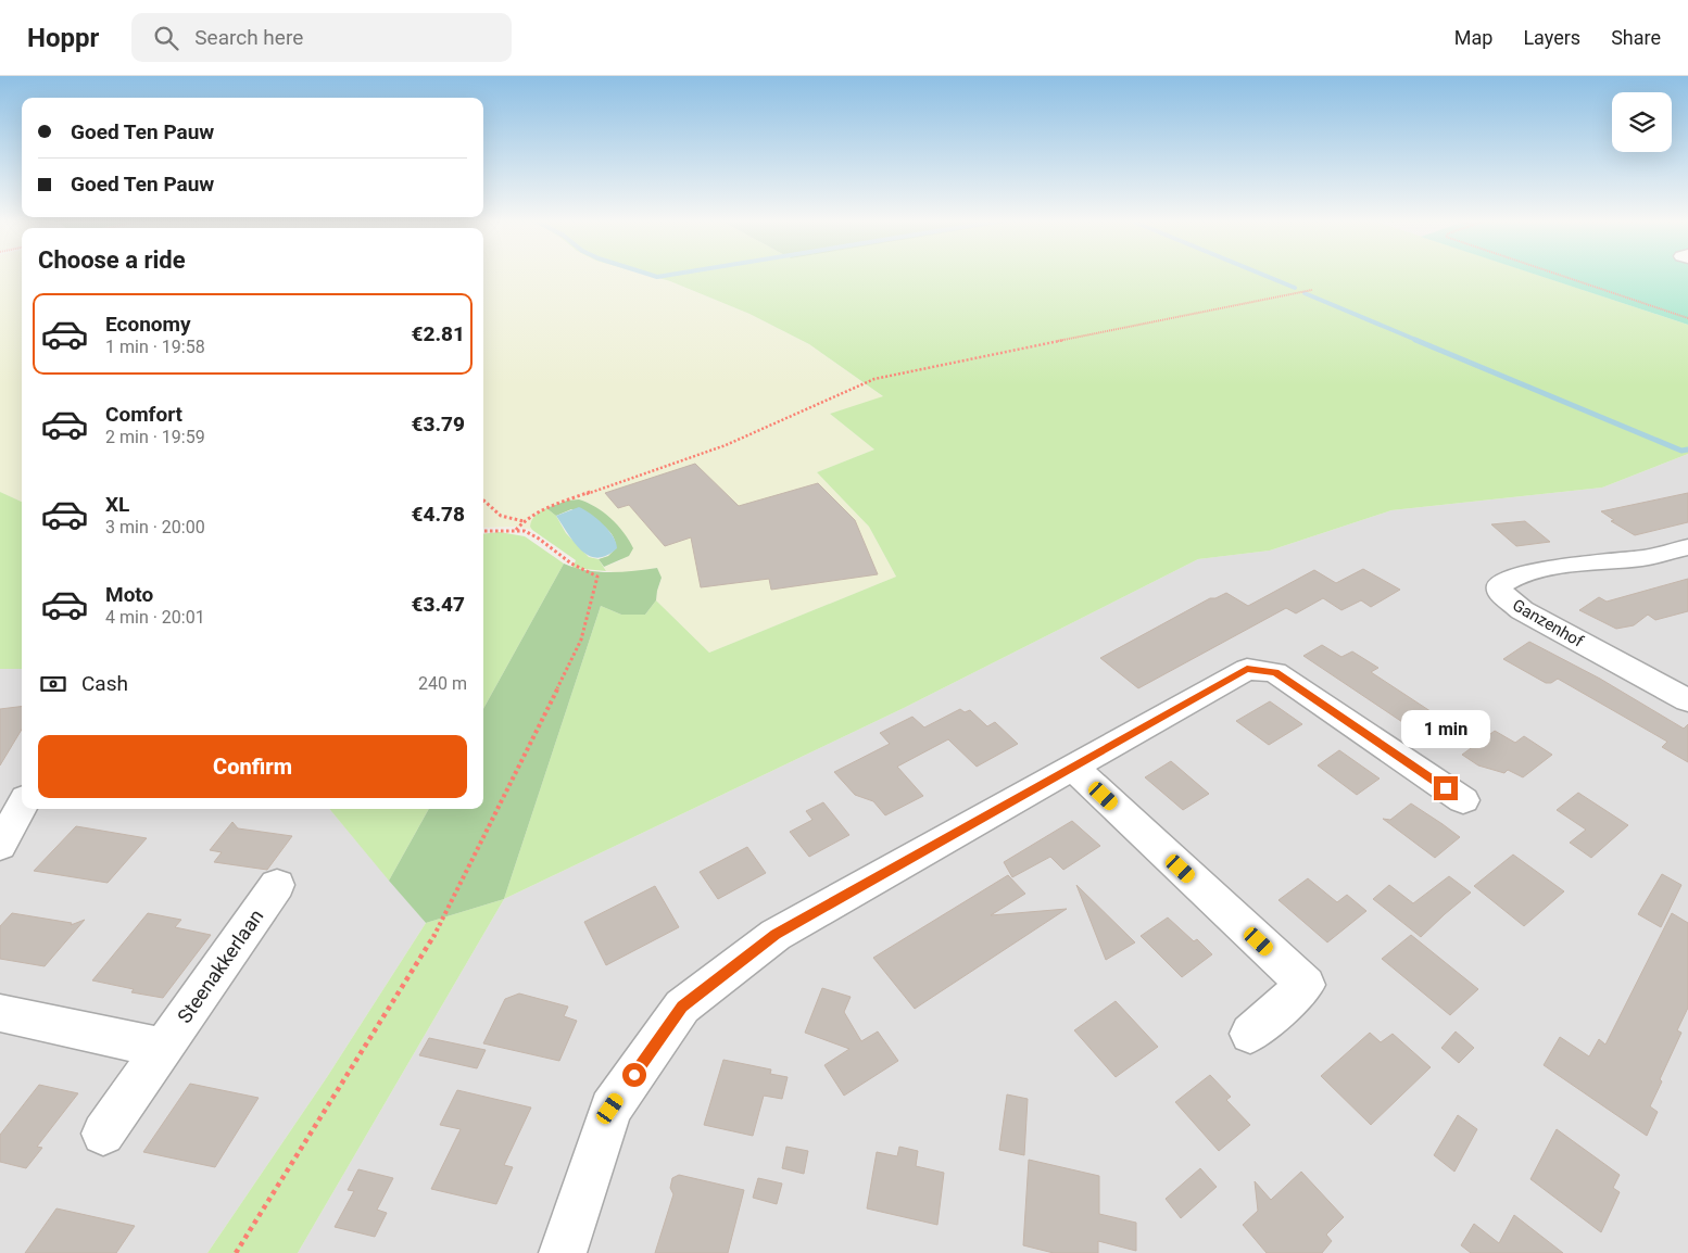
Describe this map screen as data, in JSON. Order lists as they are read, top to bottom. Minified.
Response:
{"streets":{"street":["Ganzenhof","Steenakkerlaan"]},"page":{"header":"Hoppr","search":"Search here","nav":["Map","Layers","Share"],"banner":["Goed Ten Pauw","Goed Ten Pauw"],"heading":"Choose a ride","list":[{"name":"Economy","note":"1 min · 19:58","value":"€2.81"},{"name":"Comfort","note":"2 min · 19:59","value":"€3.79"},{"name":"XL","note":"3 min · 20:00","value":"€4.78"},{"name":"Moto","note":"4 min · 20:01","value":"€3.47"}],"pay":["Cash","240 m"],"bubble":"1 min","buttons":"Confirm"}}
